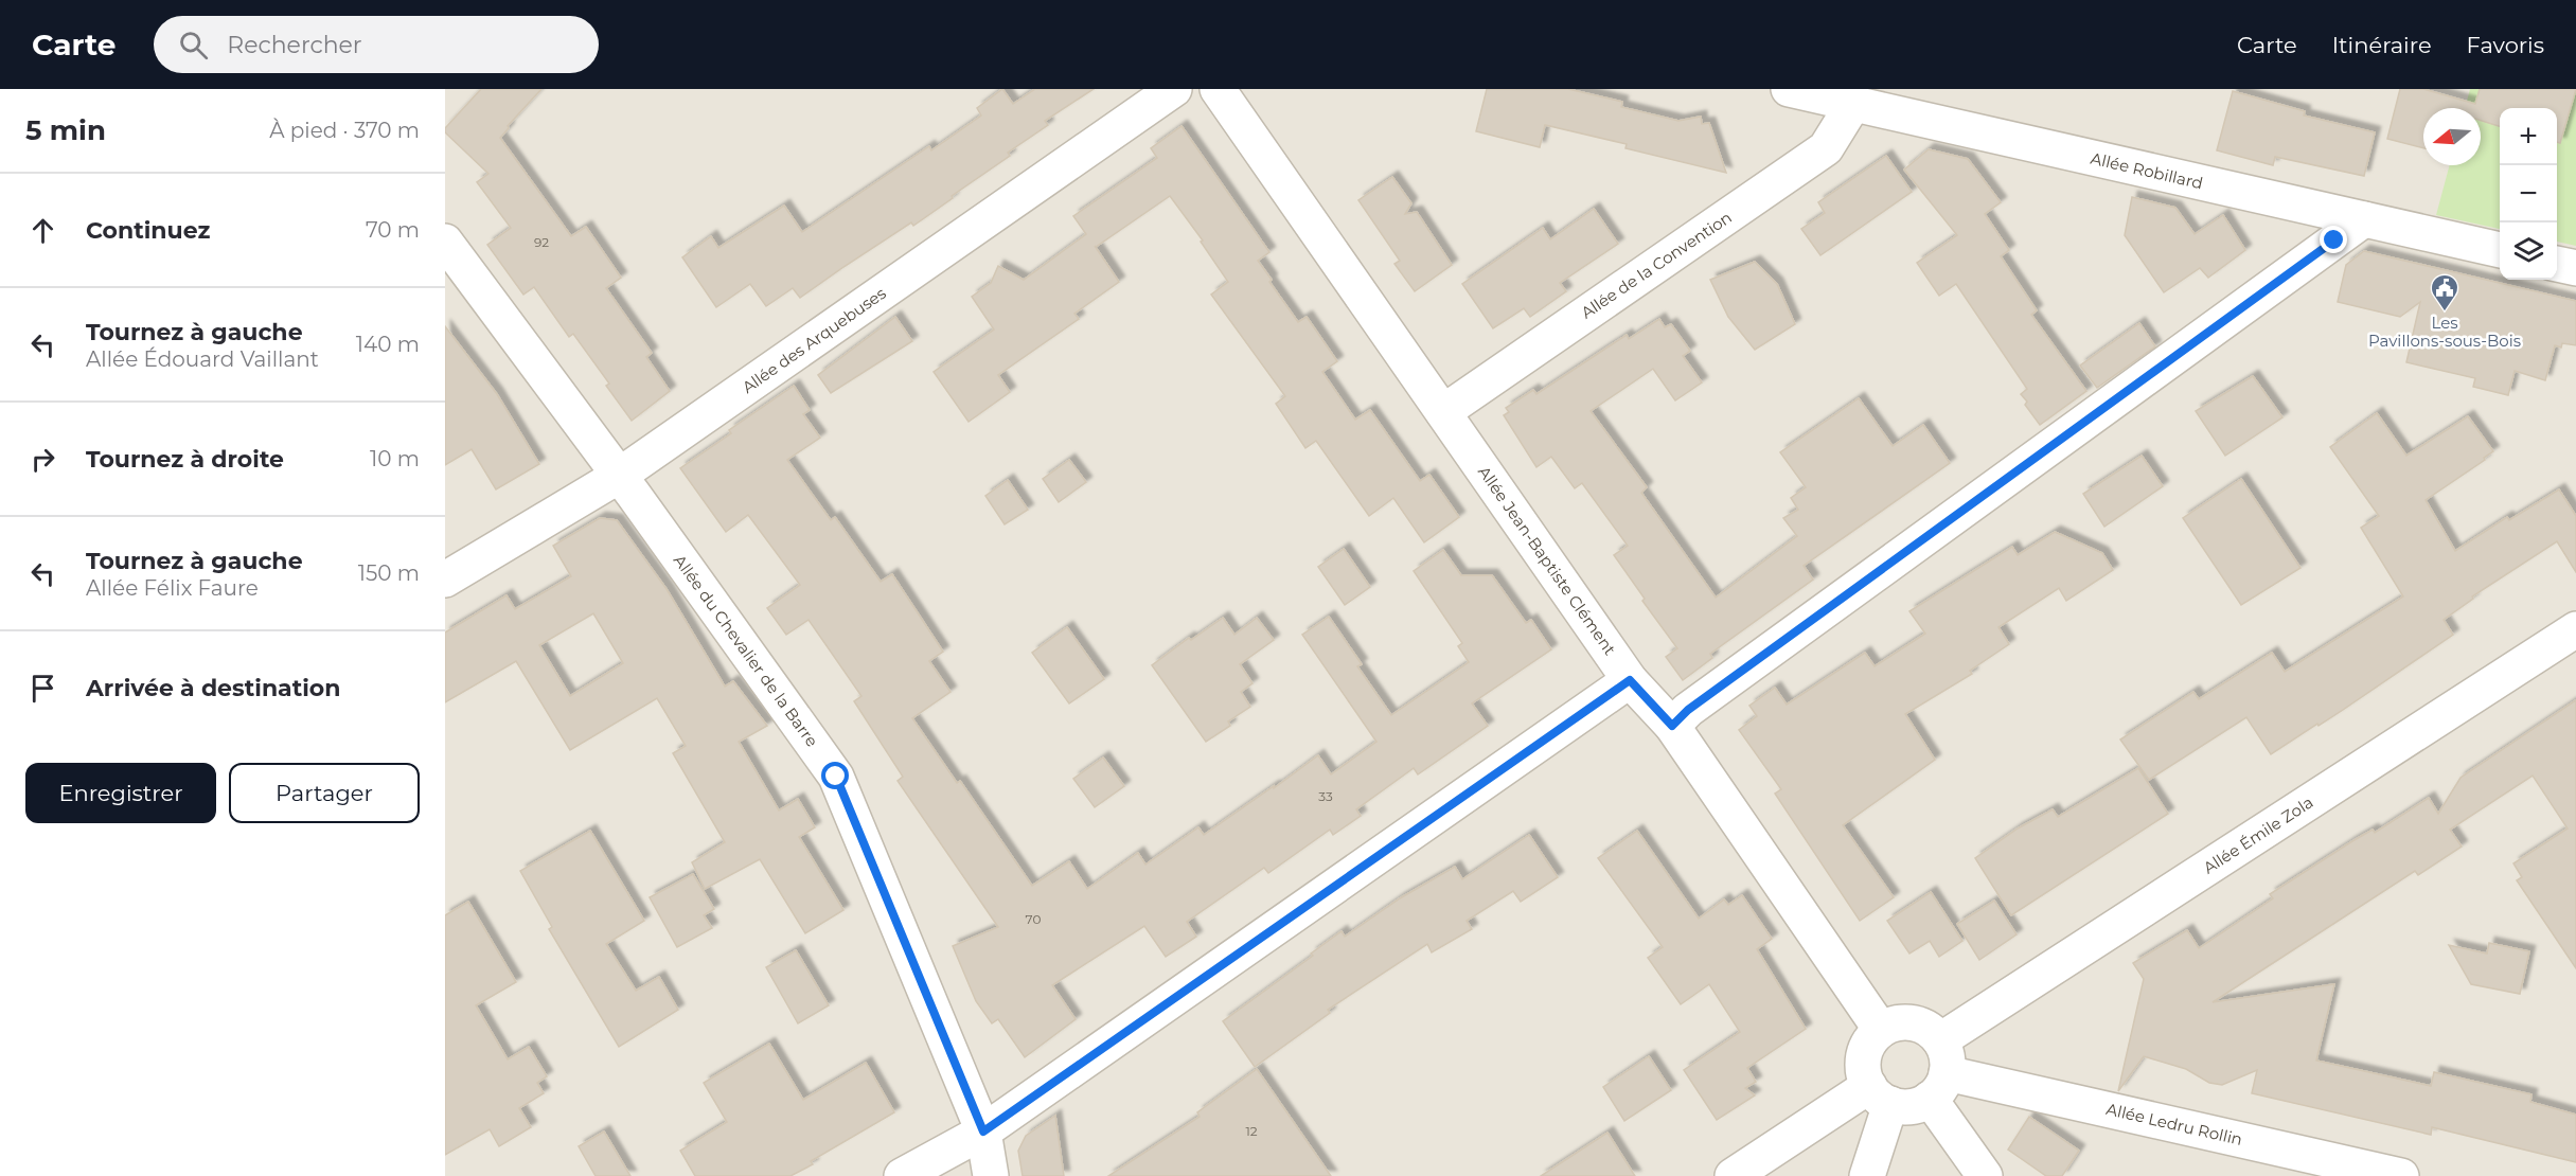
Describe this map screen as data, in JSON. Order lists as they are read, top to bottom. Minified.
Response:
{"streets":{"street":["Allée Robillard","Allée de la Convention","Allée des Arquebuses","Allée Jean-Baptiste Clément","Allée du Chevalier de la Barre","Allée Émile Zola","Allée Ledru Rollin"]},"crossings":[["Allée Robillard","Allée de la Convention"],["Allée de la Convention","Allée Jean-Baptiste Clément"],["Allée des Arquebuses","Allée du Chevalier de la Barre"],["Allée Jean-Baptiste Clément","Allée Émile Zola"],["Allée Jean-Baptiste Clément","Allée Ledru Rollin"],["Allée Émile Zola","Allée Ledru Rollin"]],"places":{"public building":["Les Pavillons-sous-Bois"]},"house_numbers":["92","33","70","12"],"north":"left","page":{"header":"Carte","search":"Rechercher","nav":["Carte","Itinéraire","Favoris"],"heading":["5 min","À pied · 370 m"],"map_buttons":["+","−"],"list":[["Continuez","70 m"],["Tournez à gauche","Allée Édouard Vaillant","140 m"],["Tournez à droite","10 m"],["Tournez à gauche","Allée Félix Faure","150 m"],"Arrivée à destination"],"buttons":["Enregistrer","Partager"]}}
